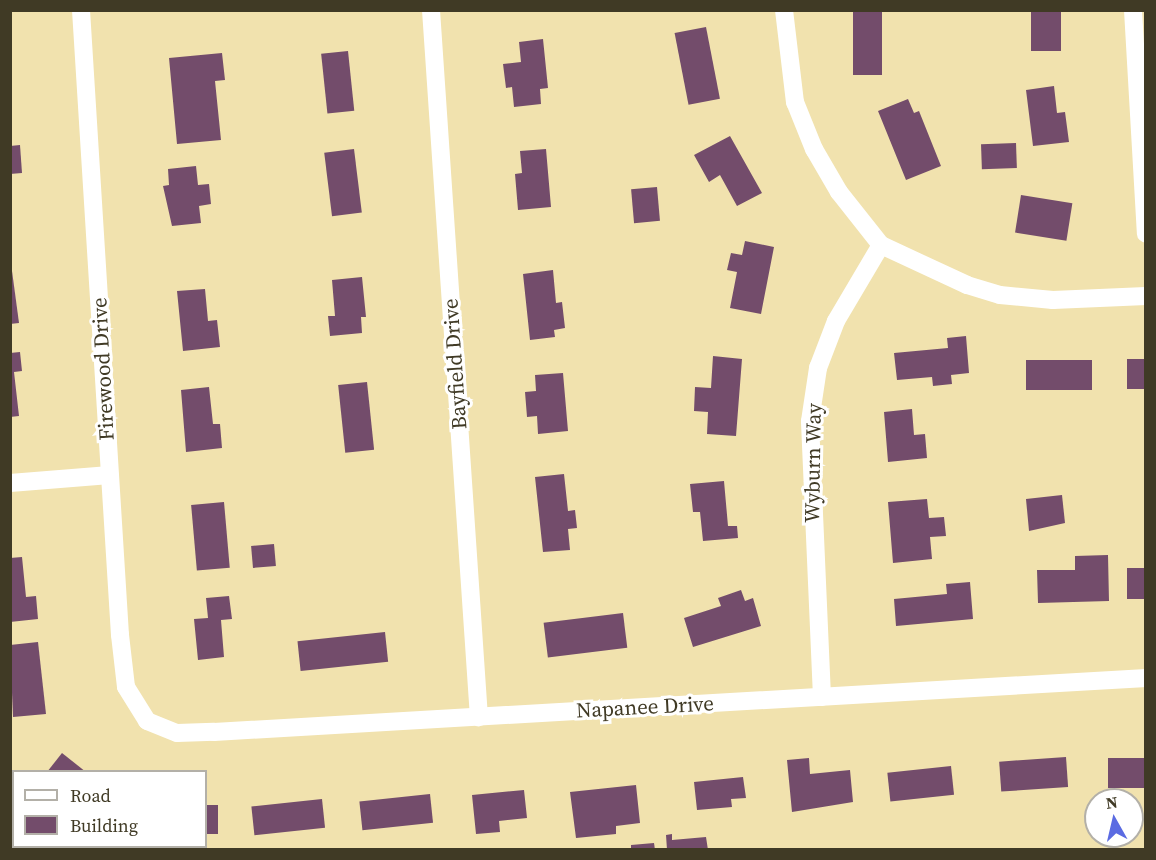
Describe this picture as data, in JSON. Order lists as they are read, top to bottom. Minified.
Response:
{"streets":{"street":["Bayfield Drive","Firewood Drive","Wyburn Way","Napanee Drive"]},"crossings":[["Bayfield Drive","Napanee Drive"],["Firewood Drive","Napanee Drive"],["Wyburn Way","Napanee Drive"]],"legend":["Road","Building"],"north":"top"}
